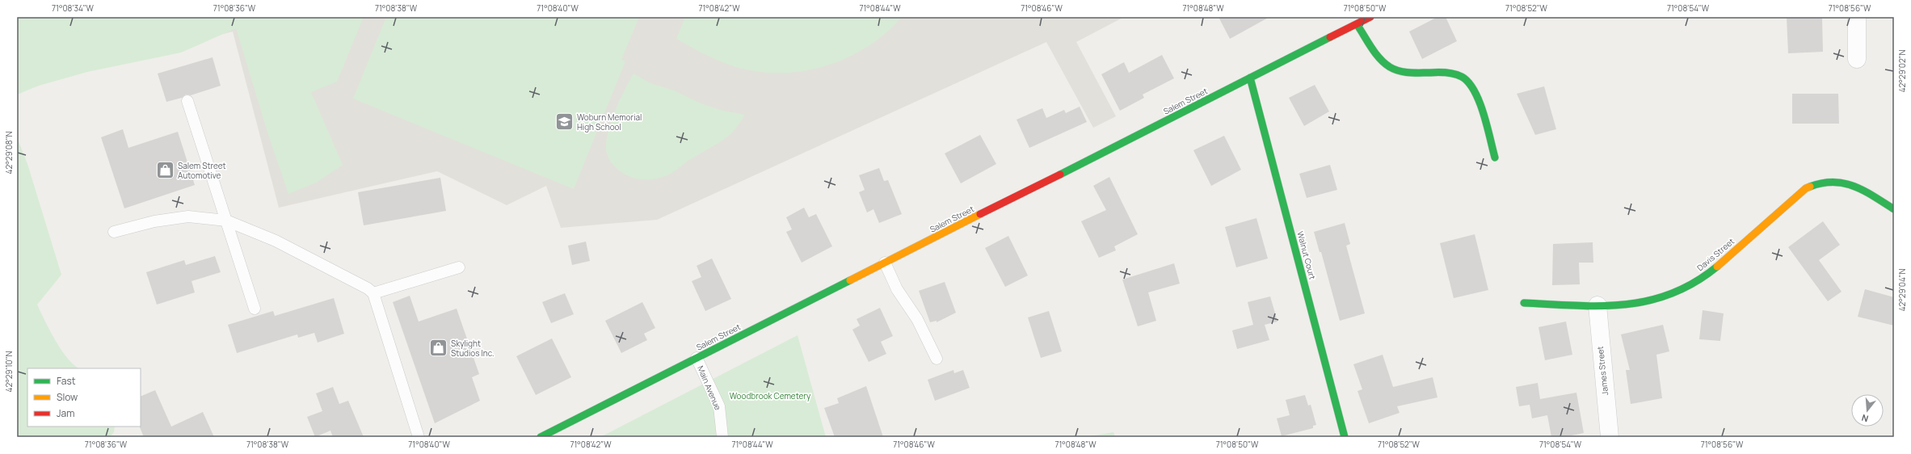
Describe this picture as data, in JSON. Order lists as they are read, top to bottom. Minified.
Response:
{"streets":{"street":["Salem Street","Davis Street","Walnut Court","James Street"],"lane":["Main Avenue"]},"crossings":[["Salem Street","Walnut Court"],["Salem Street","Main Avenue"],["Davis Street","James Street"]],"parks":["Woodbrook Cemetery"],"places":{"school or university":["Woburn Memorial High School"],"shop":["Salem Street Automotive","Skylight Studios Inc."]},"legend":["Fast","Slow","Jam"],"north":"bottom","coordinates":["71°08'34\"W","71°08'36\"W","71°08'38\"W","71°08'40\"W","71°08'42\"W","71°08'44\"W","71°08'46\"W","71°08'48\"W","71°08'50\"W","71°08'52\"W","71°08'54\"W","71°08'56\"W","42°29'02\"N","42°29'08\"N","42°29'04\"N","42°29'10\"N"]}
